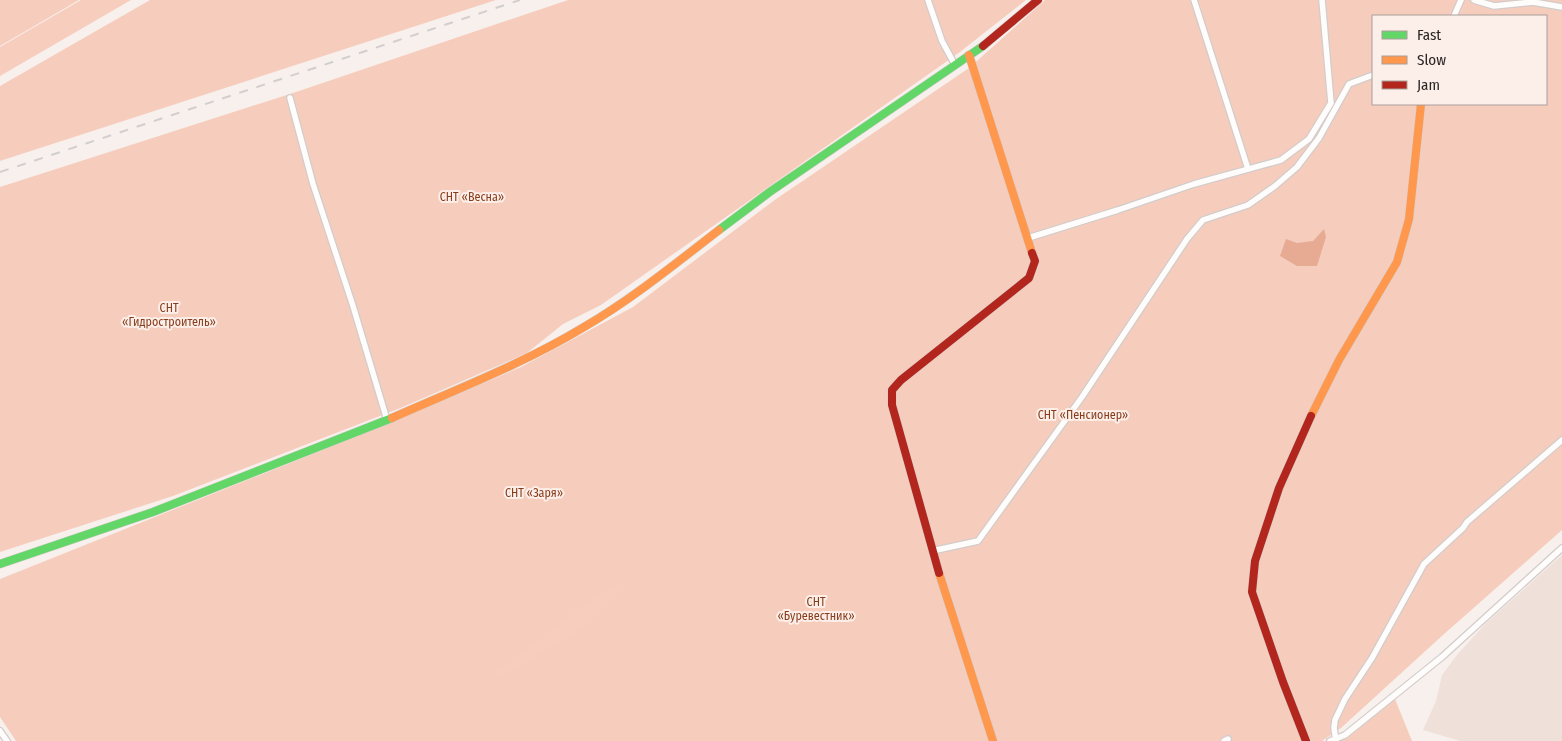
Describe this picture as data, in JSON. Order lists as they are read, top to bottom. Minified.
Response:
{"parks":["СНТ «Весна»","СНТ «Гидростроитель»","СНТ «Пенсионер»","СНТ «Заря»","СНТ «Буревестник»"],"legend":["Fast","Slow","Jam"]}
